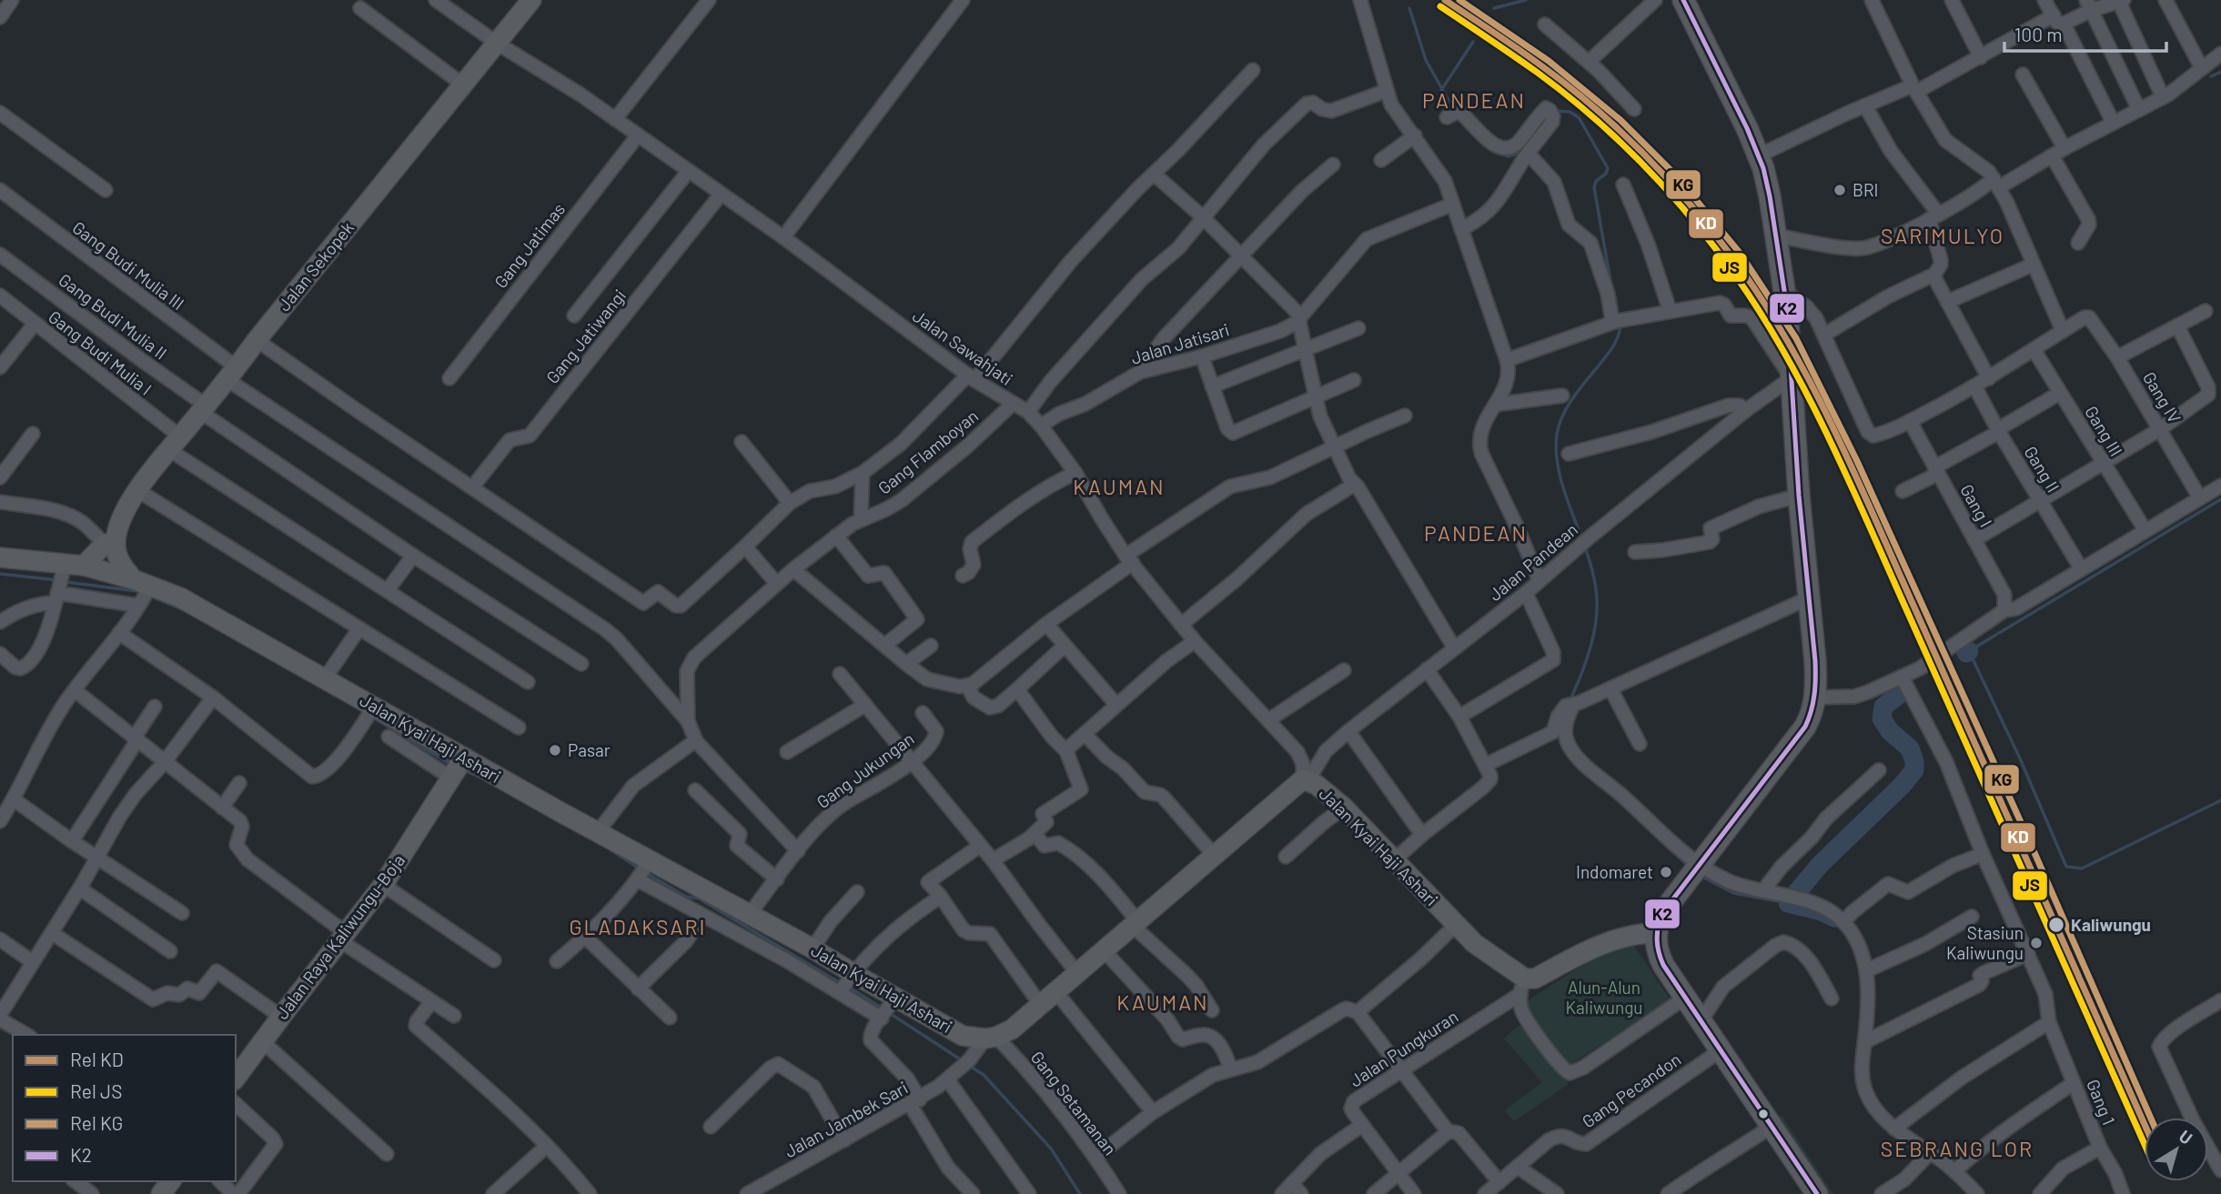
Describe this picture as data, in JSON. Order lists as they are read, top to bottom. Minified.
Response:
{"streets":{"main road":["Jalan Sekopek","Jalan Kyai Haji Ashari","Jalan Raya Kaliwungu-Boja"],"street":["Gang Jatimas","Gang Budi Mulia III","Gang Budi Mulia II","Gang Jatiwangi","Jalan Jatisari","Jalan Sawahjati","Gang Budi Mulia I","Gang IV","Gang III","Gang Flamboyan","Gang II","Gang I","Jalan Pandean","Gang Jukungan","Jalan Pungkuran","Gang Pecandon","Gang 1","Gang Setamanan","Jalan Jambek Sari"]},"crossings":[["Gang Jatimas","Jalan Sawahjati"],["Gang Budi Mulia III","Jalan Sekopek"],["Gang Budi Mulia III","Gang Flamboyan"],["Jalan Sekopek","Gang Budi Mulia II"],["Jalan Sekopek","Jalan Sawahjati"],["Jalan Sekopek","Gang Budi Mulia I"],["Gang Jatiwangi","Jalan Sawahjati"],["Jalan Jatisari","Jalan Sawahjati"],["Jalan Sawahjati","Gang Flamboyan"],["Jalan Sawahjati","Jalan Pandean"],["Jalan Sawahjati","Jalan Kyai Haji Ashari"],["Jalan Pandean","Jalan Kyai Haji Ashari"],["Jalan Kyai Haji Ashari","Gang Jukungan"],["Jalan Kyai Haji Ashari","Jalan Raya Kaliwungu-Boja"],["Jalan Kyai Haji Ashari","Jalan Pungkuran"],["Jalan Kyai Haji Ashari","Gang Setamanan"],["Jalan Kyai Haji Ashari","Jalan Jambek Sari"],["Gang Setamanan","Jalan Jambek Sari"]],"districts":["PANDEAN","SARIMULYO","KAUMAN","PANDEAN","GLADAKSARI","KAUMAN","SEBRANG LOR"],"parks":["Alun-Alun Kaliwungu"],"places":["BRI","Pasar","Indomaret","Kaliwungu","Stasiun Kaliwungu"],"lines":["rail line KD","rail line KG","transit line K2","rail line JS"],"legend":["Rel KD","Rel JS","Rel KG","K2"],"scale_bar":"100 m","north":"top right"}
